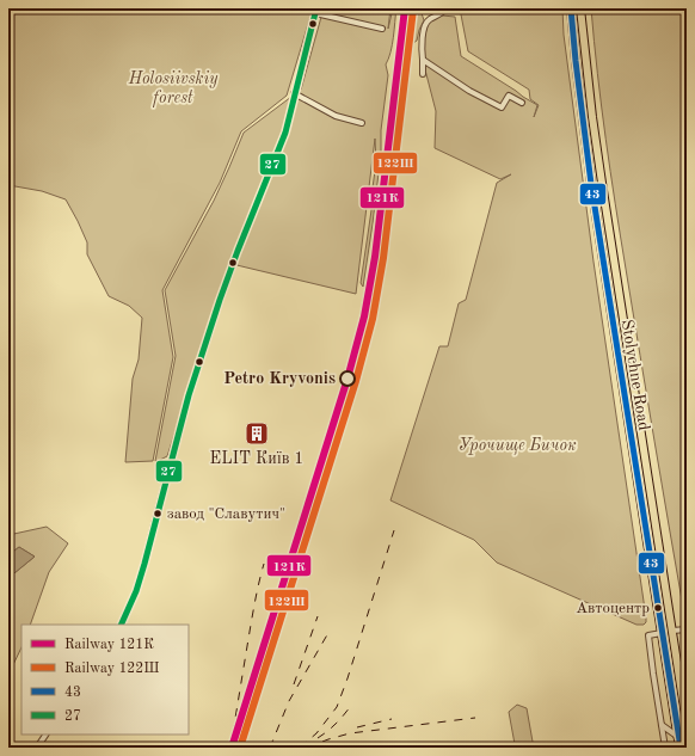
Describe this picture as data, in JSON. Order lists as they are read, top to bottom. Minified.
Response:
{"streets":{"highway":["Stolychne Road"]},"parks":["Holosiivskiy forest","Урочище Бичок"],"places":{"other":["Petro Kryvonis","завод \"Славутич\"","Автоцентр"],"building":["ELIT Київ 1"]},"lines":["rail line 121К","transit line 43","transit line 27","rail line 122Ш"],"legend":["Railway 121К","Railway 122Ш","43","27"]}
